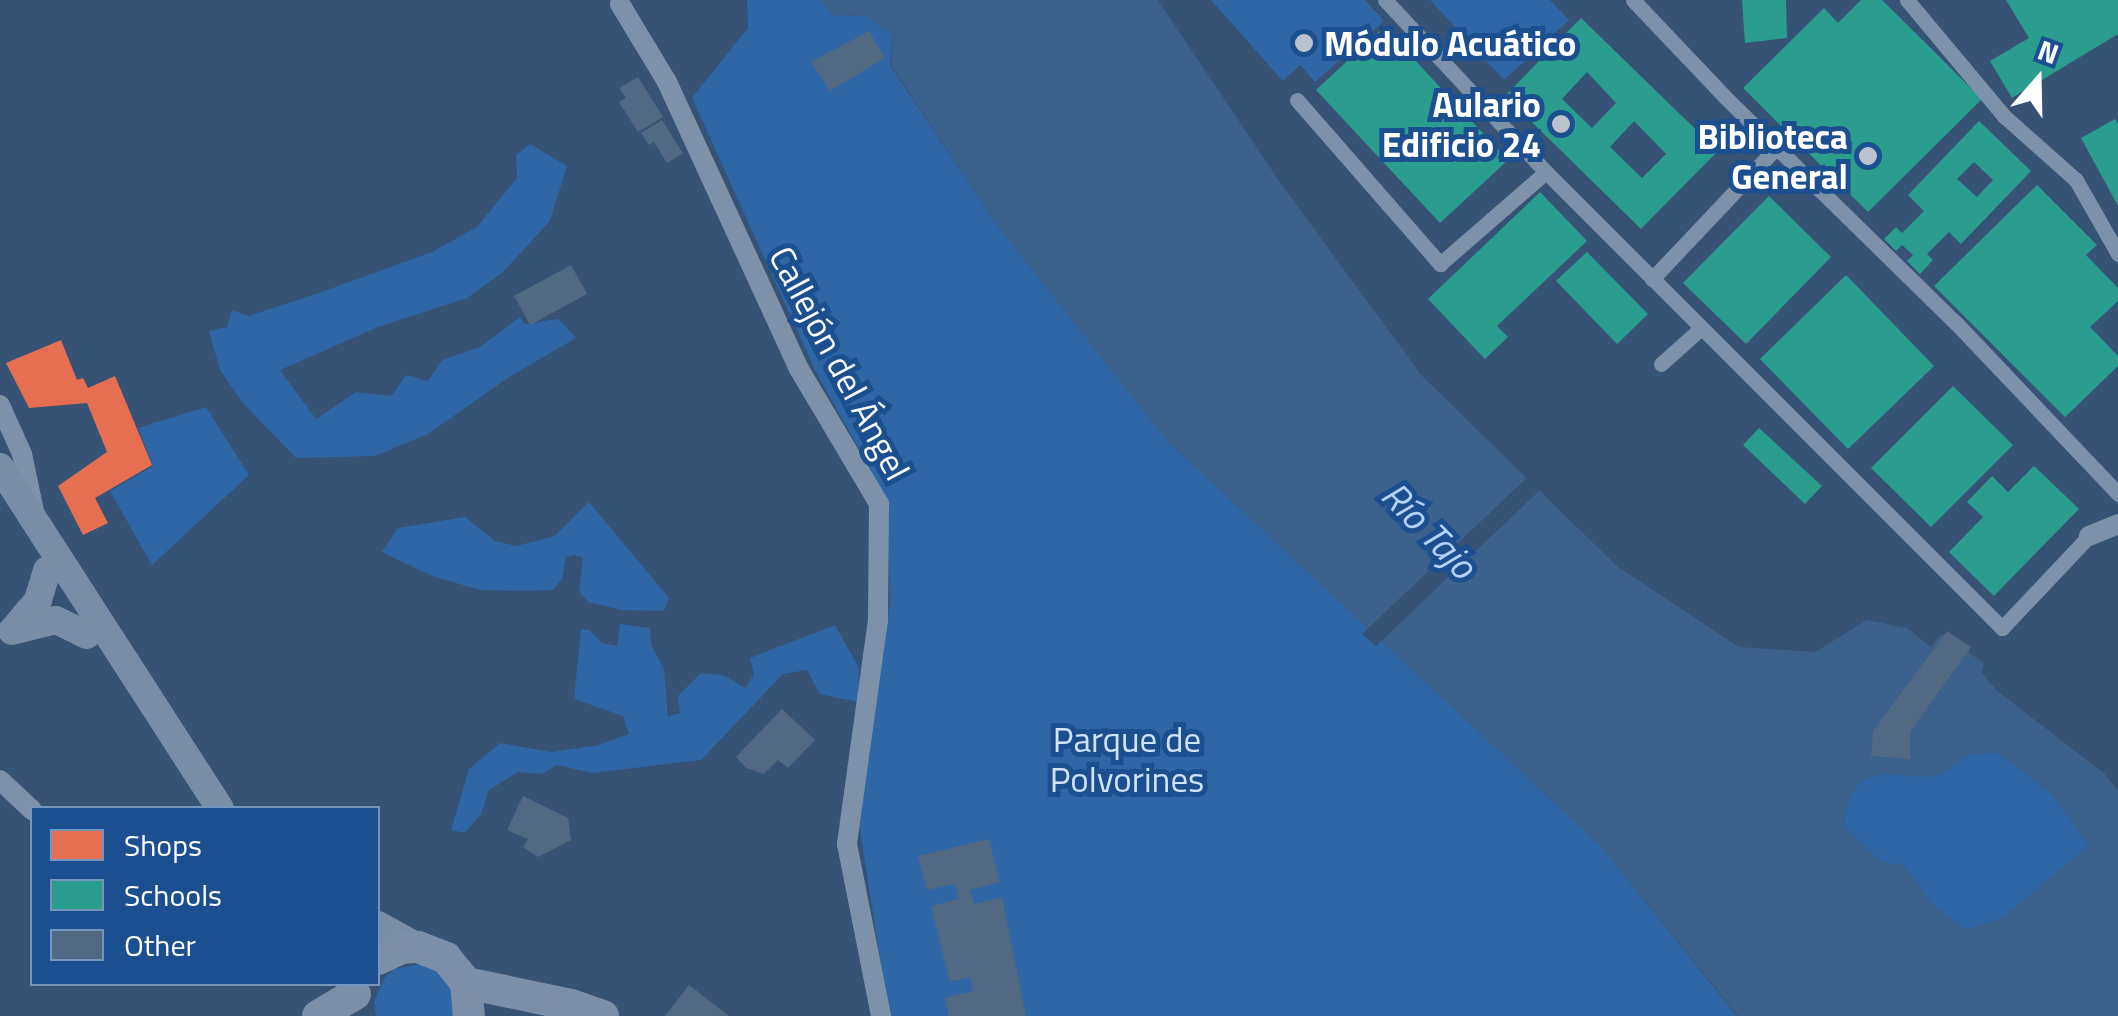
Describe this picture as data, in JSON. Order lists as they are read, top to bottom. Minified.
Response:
{"streets":{"street":["Callejón del Ángel"]},"water":["Río Tajo"],"parks":["Parque de Polvorines"],"places":["Módulo Acuático","Aulario Edificio 24","Biblioteca General"],"legend":["Shops","Schools","Other"],"north":"top"}
